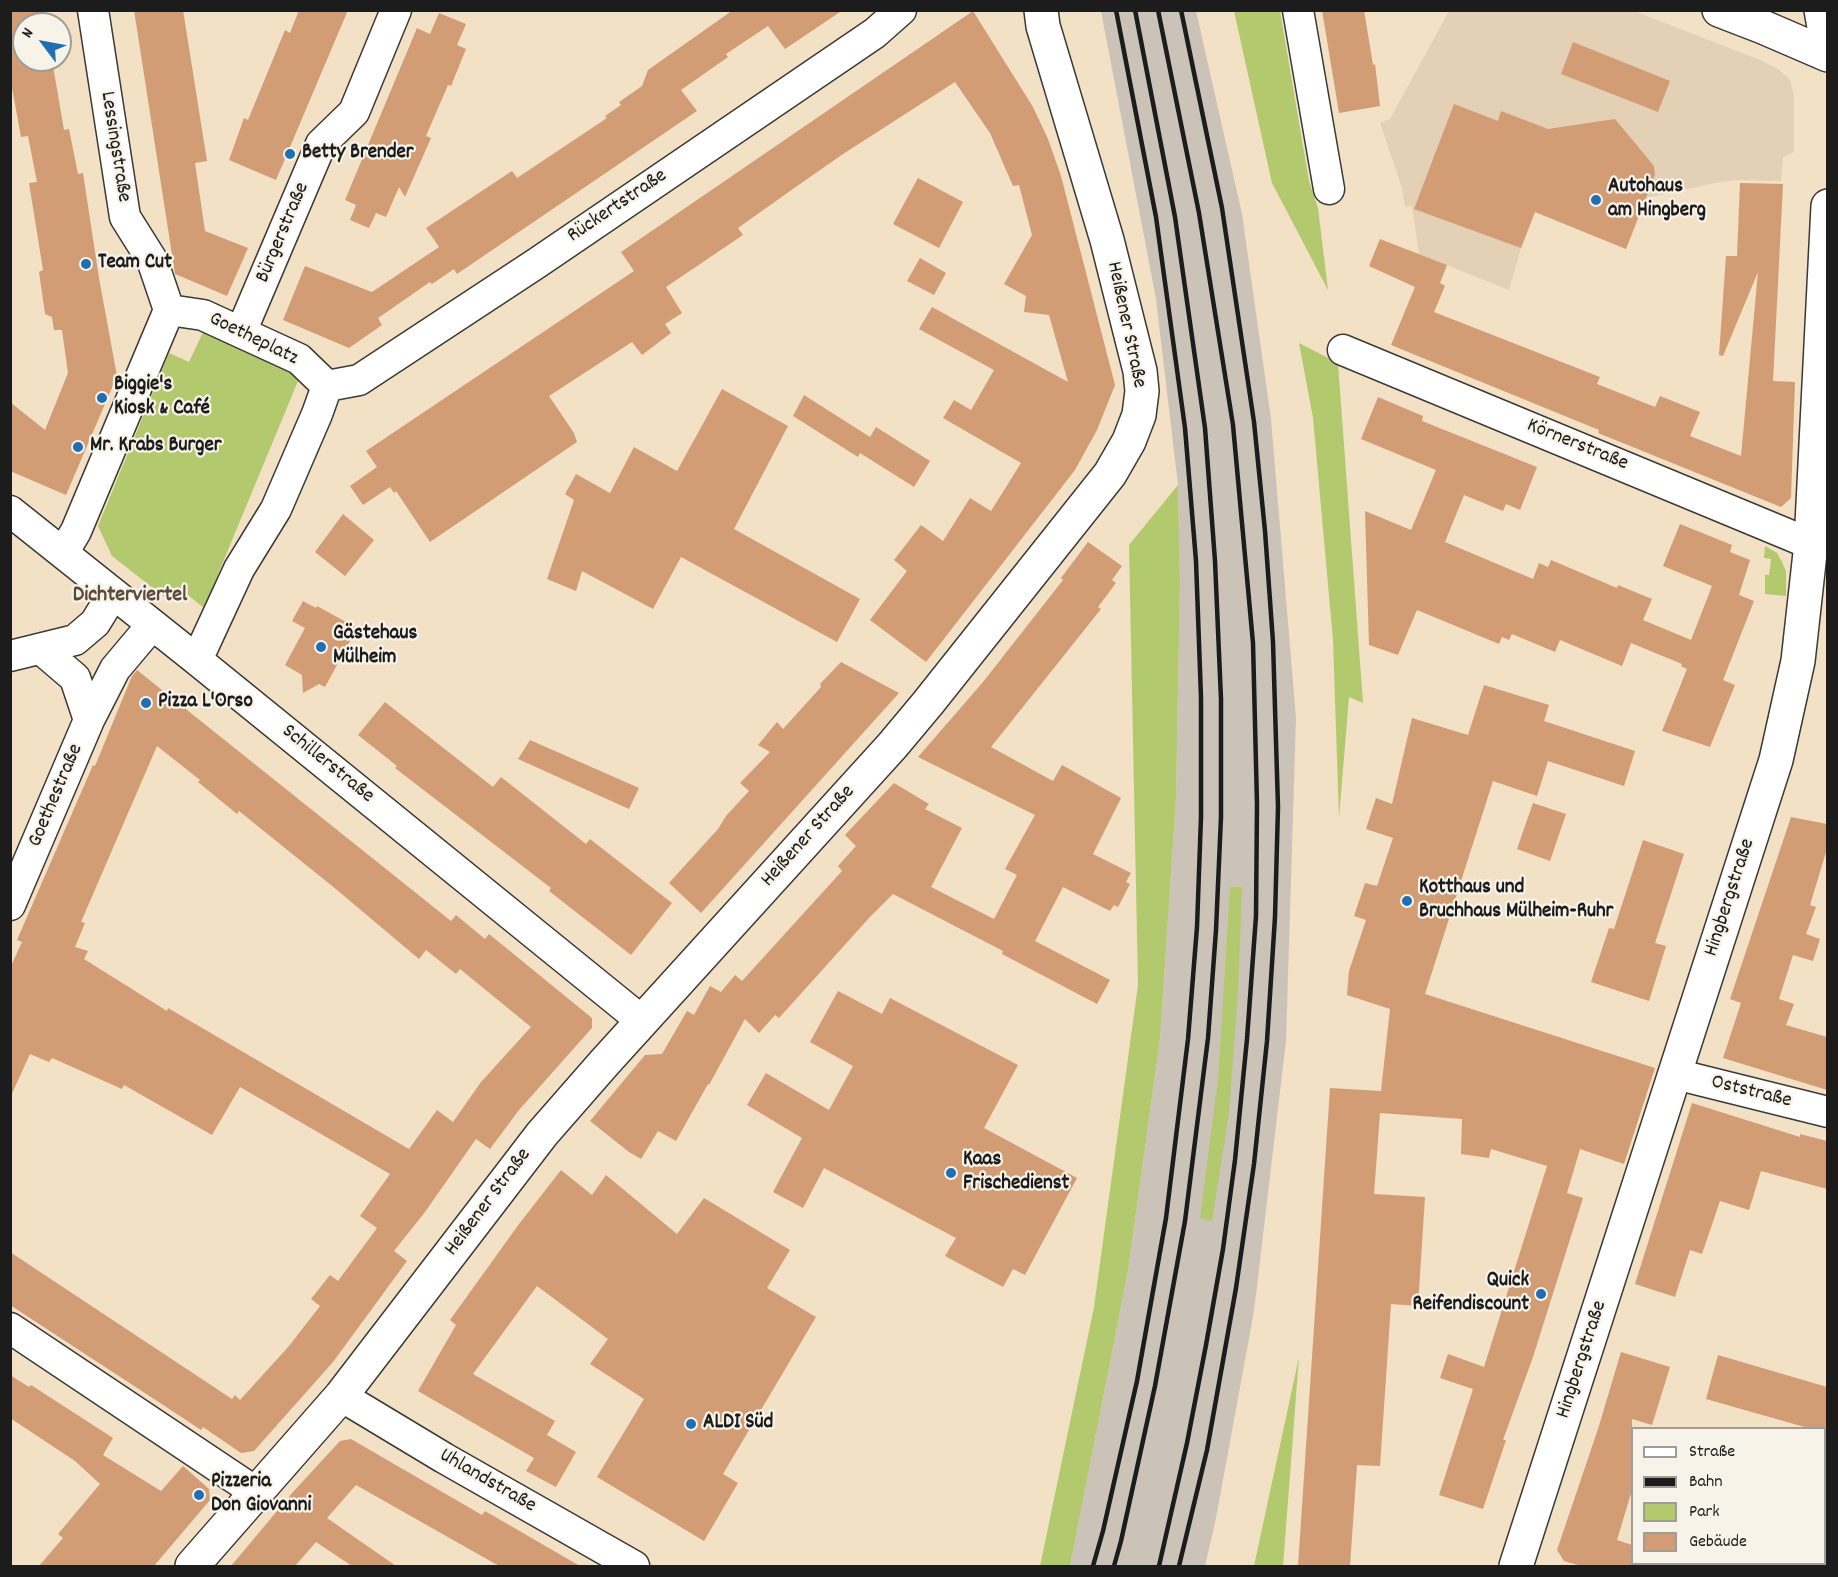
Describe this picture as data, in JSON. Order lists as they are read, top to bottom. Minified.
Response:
{"streets":{"street":["Lessingstraße","Rückertstraße","Bürgerstraße","Heißener Straße","Goetheplatz","Körnerstraße","Schillerstraße","Goethestraße","Hingbergstraße","Oststraße","Uhlandstraße"]},"crossings":[["Lessingstraße","Goetheplatz"],["Rückertstraße","Goetheplatz"],["Bürgerstraße","Goetheplatz"],["Heißener Straße","Schillerstraße"],["Heißener Straße","Uhlandstraße"],["Körnerstraße","Hingbergstraße"],["Schillerstraße","Goethestraße"],["Hingbergstraße","Oststraße"]],"districts":["Dichterviertel"],"places":["Betty Brender","Autohaus am Hingberg","Team Cut","Biggie's Kiosk & Café","Mr. Krabs Burger","Gästehaus Mülheim","Pizza L'Orso","Kotthaus und Bruchhaus Mülheim-Ruhr","Kaas Frischedienst","Quick Reifendiscount","ALDI Süd","Pizzeria Don Giovanni"],"legend":["Straße","Bahn","Park","Gebäude"],"north":"top left"}
